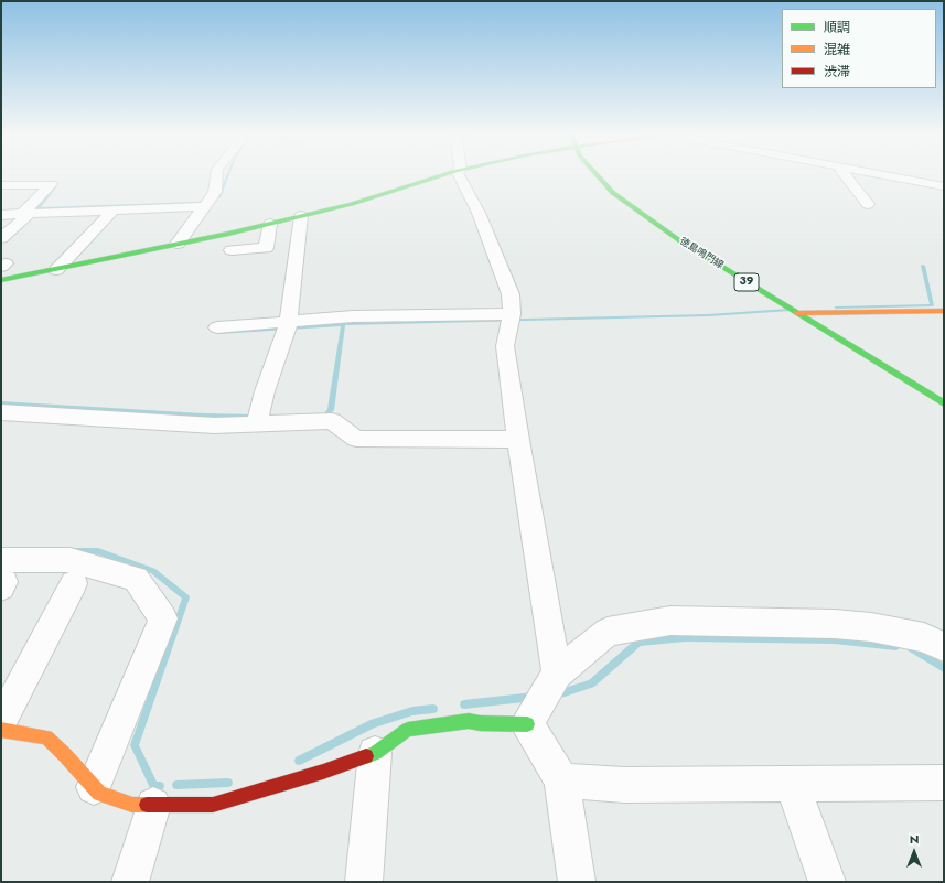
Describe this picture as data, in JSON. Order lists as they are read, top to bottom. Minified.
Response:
{"streets":{"street":["徳島鳴門線","39"]},"legend":["順調","混雑","渋滞"],"north":"top"}
